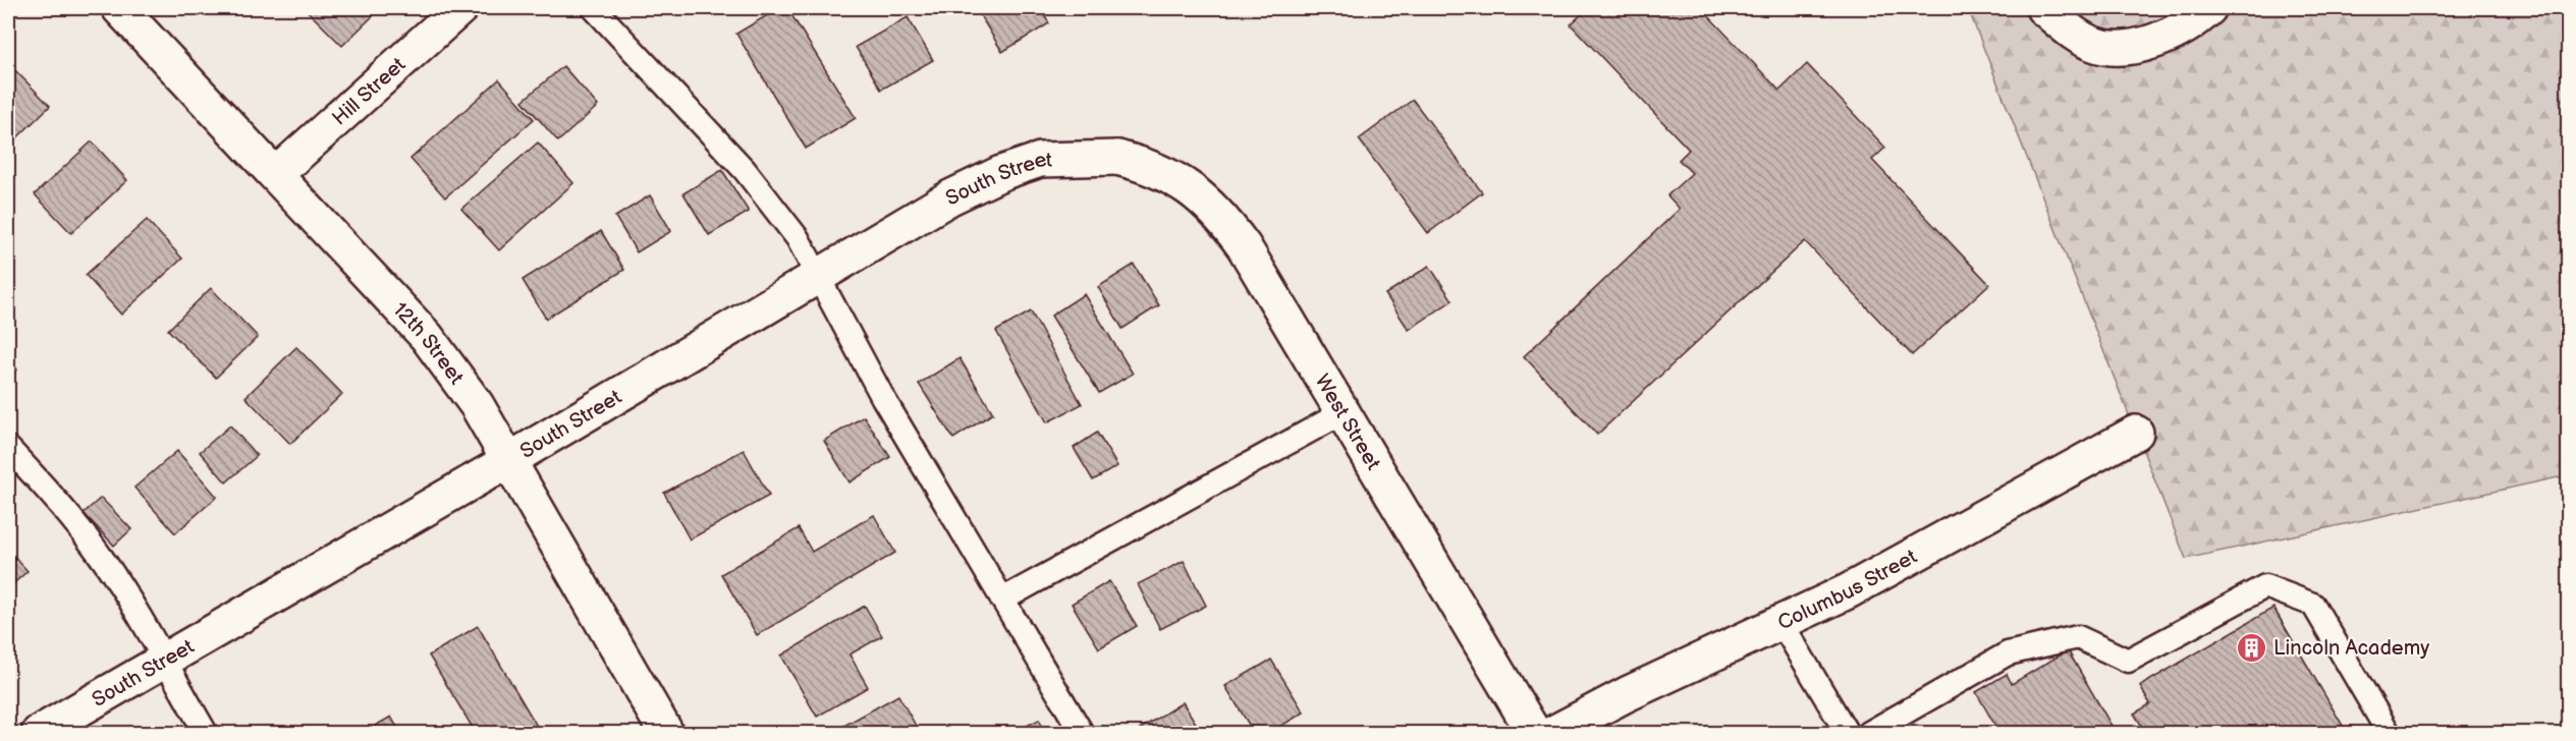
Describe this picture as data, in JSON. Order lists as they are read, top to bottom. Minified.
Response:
{"streets":{"street":["Hill Street","South Street","12th Street","West Street","Columbus Street"]},"crossings":[["Hill Street","12th Street"],["South Street","12th Street"],["South Street","West Street"]],"places":{"building":["Lincoln Academy"]}}
